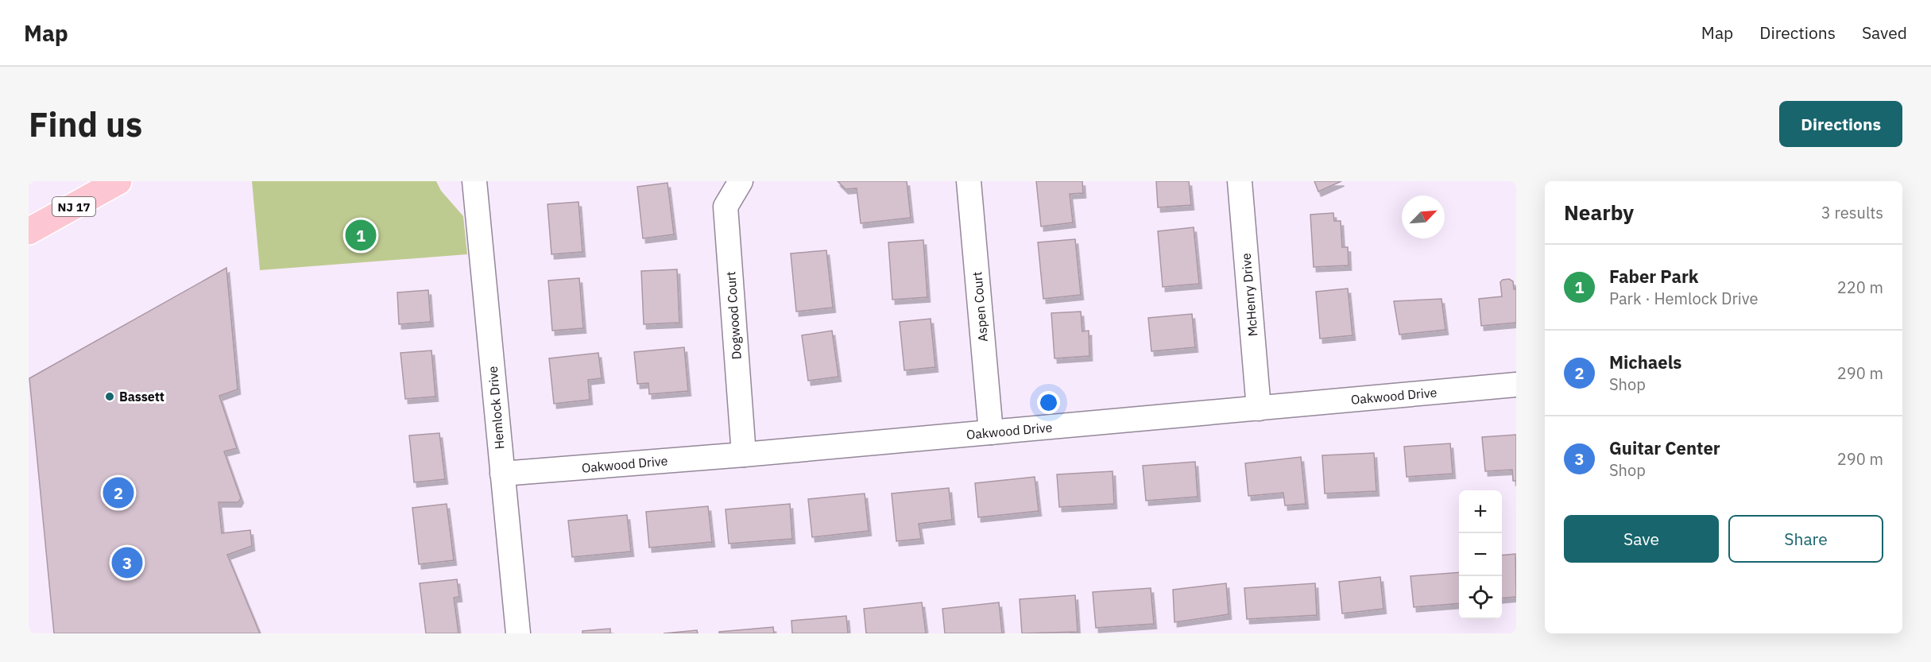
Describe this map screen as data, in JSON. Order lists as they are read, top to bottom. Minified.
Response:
{"streets":{"highway":["NJ 17"],"street":["McHenry Drive","Aspen Court","Dogwood Court","Oakwood Drive","Hemlock Drive"]},"crossings":[["McHenry Drive","Oakwood Drive"],["Aspen Court","Oakwood Drive"],["Dogwood Court","Oakwood Drive"],["Oakwood Drive","Hemlock Drive"]],"places":["Bassett"],"north":"top right","page":{"header":"Map","nav":["Map","Directions","Saved"],"buttons":["Directions",["Save","Share"]],"title":"Find us","heading":["Nearby","3 results"],"pins":["1","2","3"],"list":[{"mark":"1","name":"Faber Park","note":"Park · Hemlock Drive","value":"220 m"},{"mark":"2","name":"Michaels","note":"Shop","value":"290 m"},{"mark":"3","name":"Guitar Center","note":"Shop","value":"290 m"}],"map_buttons":["+","−"]}}
